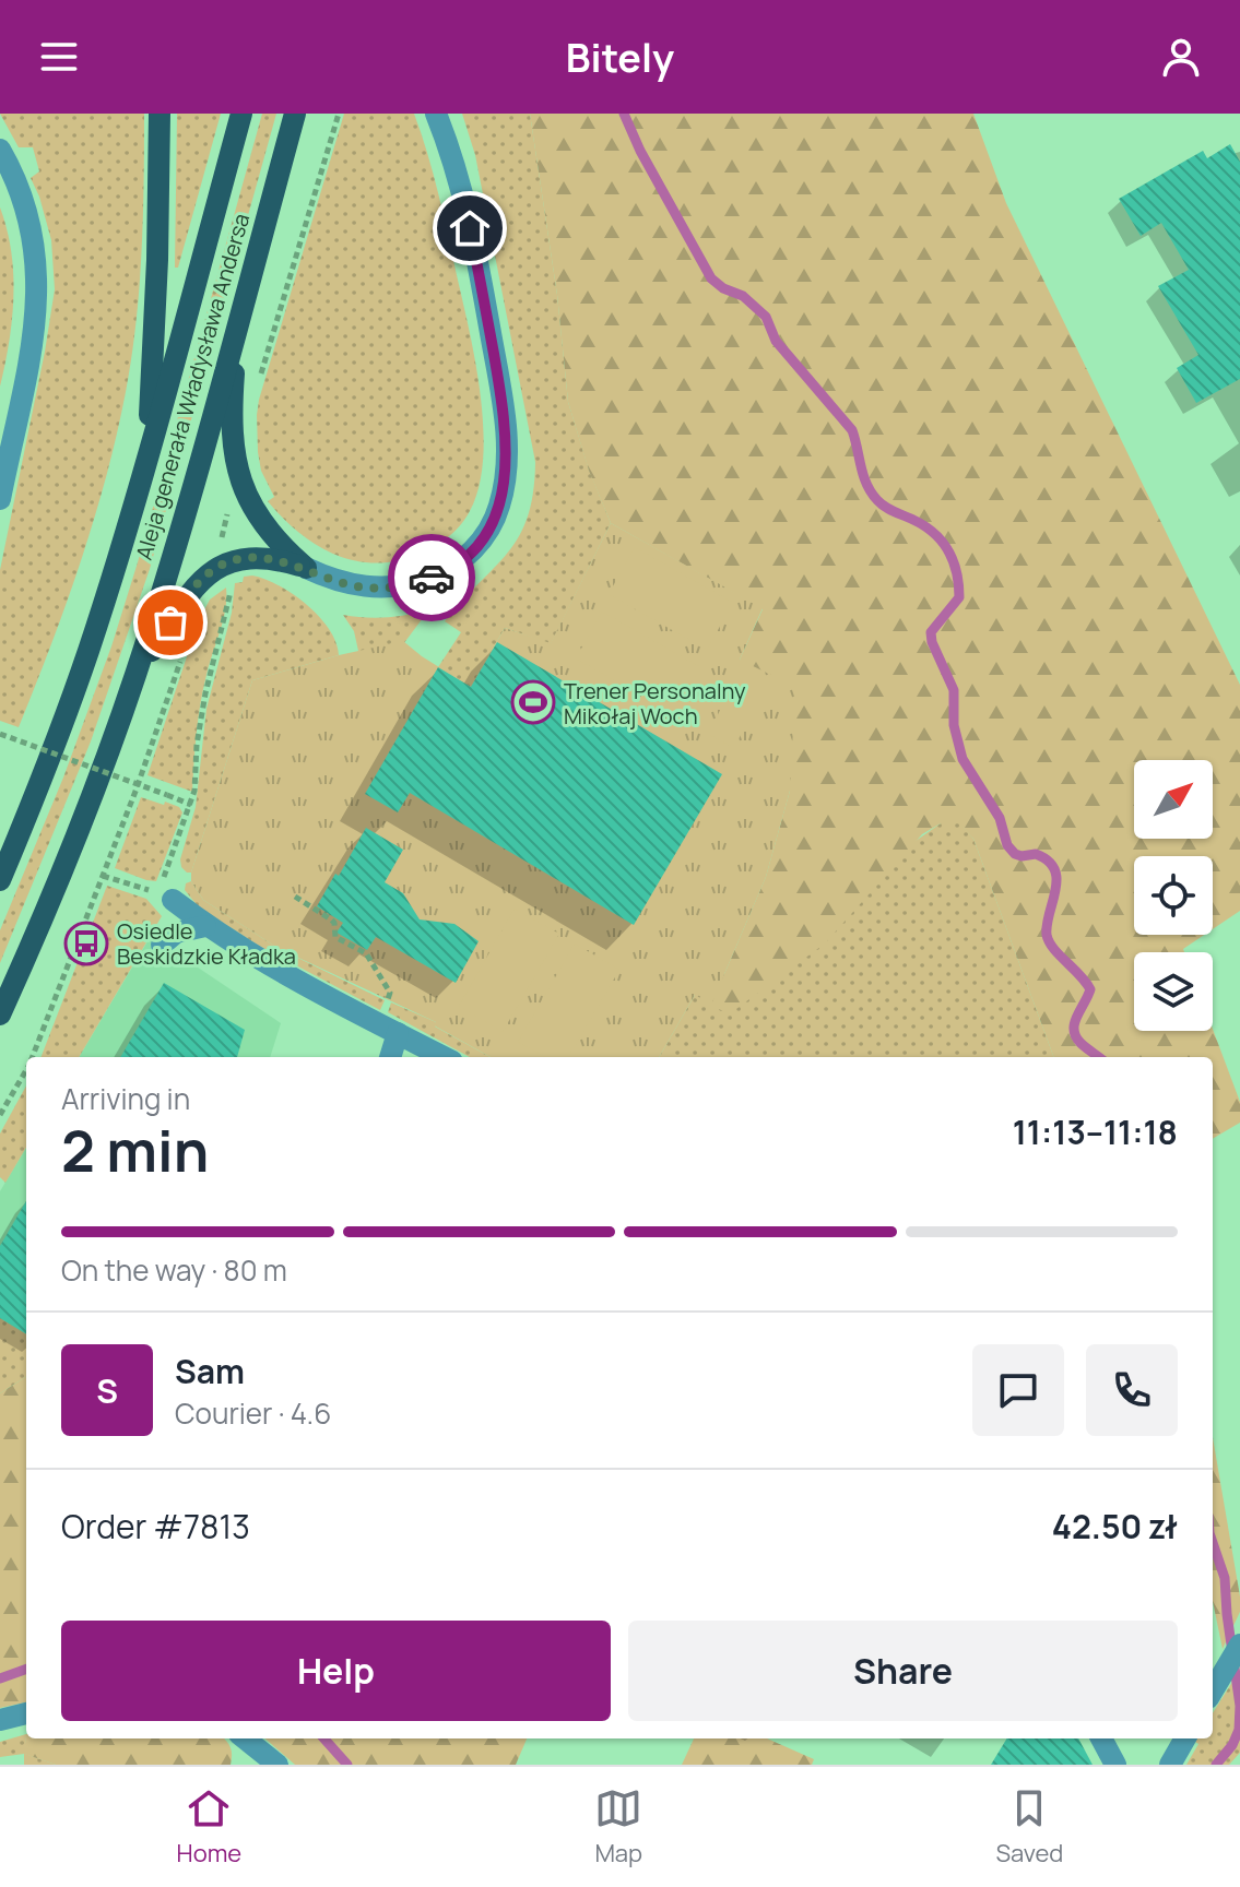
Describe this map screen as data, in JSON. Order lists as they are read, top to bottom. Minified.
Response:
{"streets":{"main road":["Aleja generała Władysława Andersa"]},"places":{"sports":["Trener Personalny Mikołaj Woch"],"bus stop":["Osiedle Beskidzkie Kładka"]},"north":"top right","page":{"header":"Bitely","heading":["2 min","Arriving in","11:13–11:18"],"panel":["Sam","Courier · 4.6","Order #7813","42.50 zł"],"bar":"On the way · 80 m","round":"S","buttons":["Help","Share"],"tabs":["Home","Map","Saved"]}}
